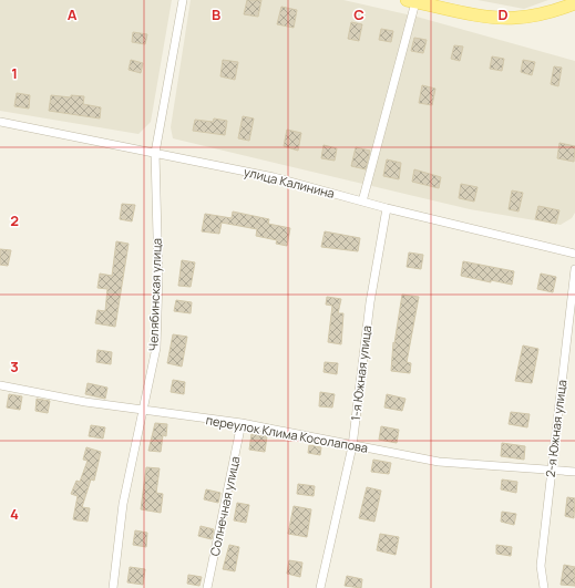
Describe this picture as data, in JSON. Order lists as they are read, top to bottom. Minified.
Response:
{"streets":{"street":["улица Калинина","Челябинская улица","1-я Южная улица","2-я Южная улица","переулок Клима Косолапова","Солнечная улица"]},"crossings":[["улица Калинина","Челябинская улица"],["улица Калинина","1-я Южная улица"],["Челябинская улица","переулок Клима Косолапова"],["1-я Южная улица","переулок Клима Косолапова"],["2-я Южная улица","переулок Клима Косолапова"],["переулок Клима Косолапова","Солнечная улица"]],"grid":{"columns":["A","B","C","D"],"rows":["1","2","3","4"]}}
